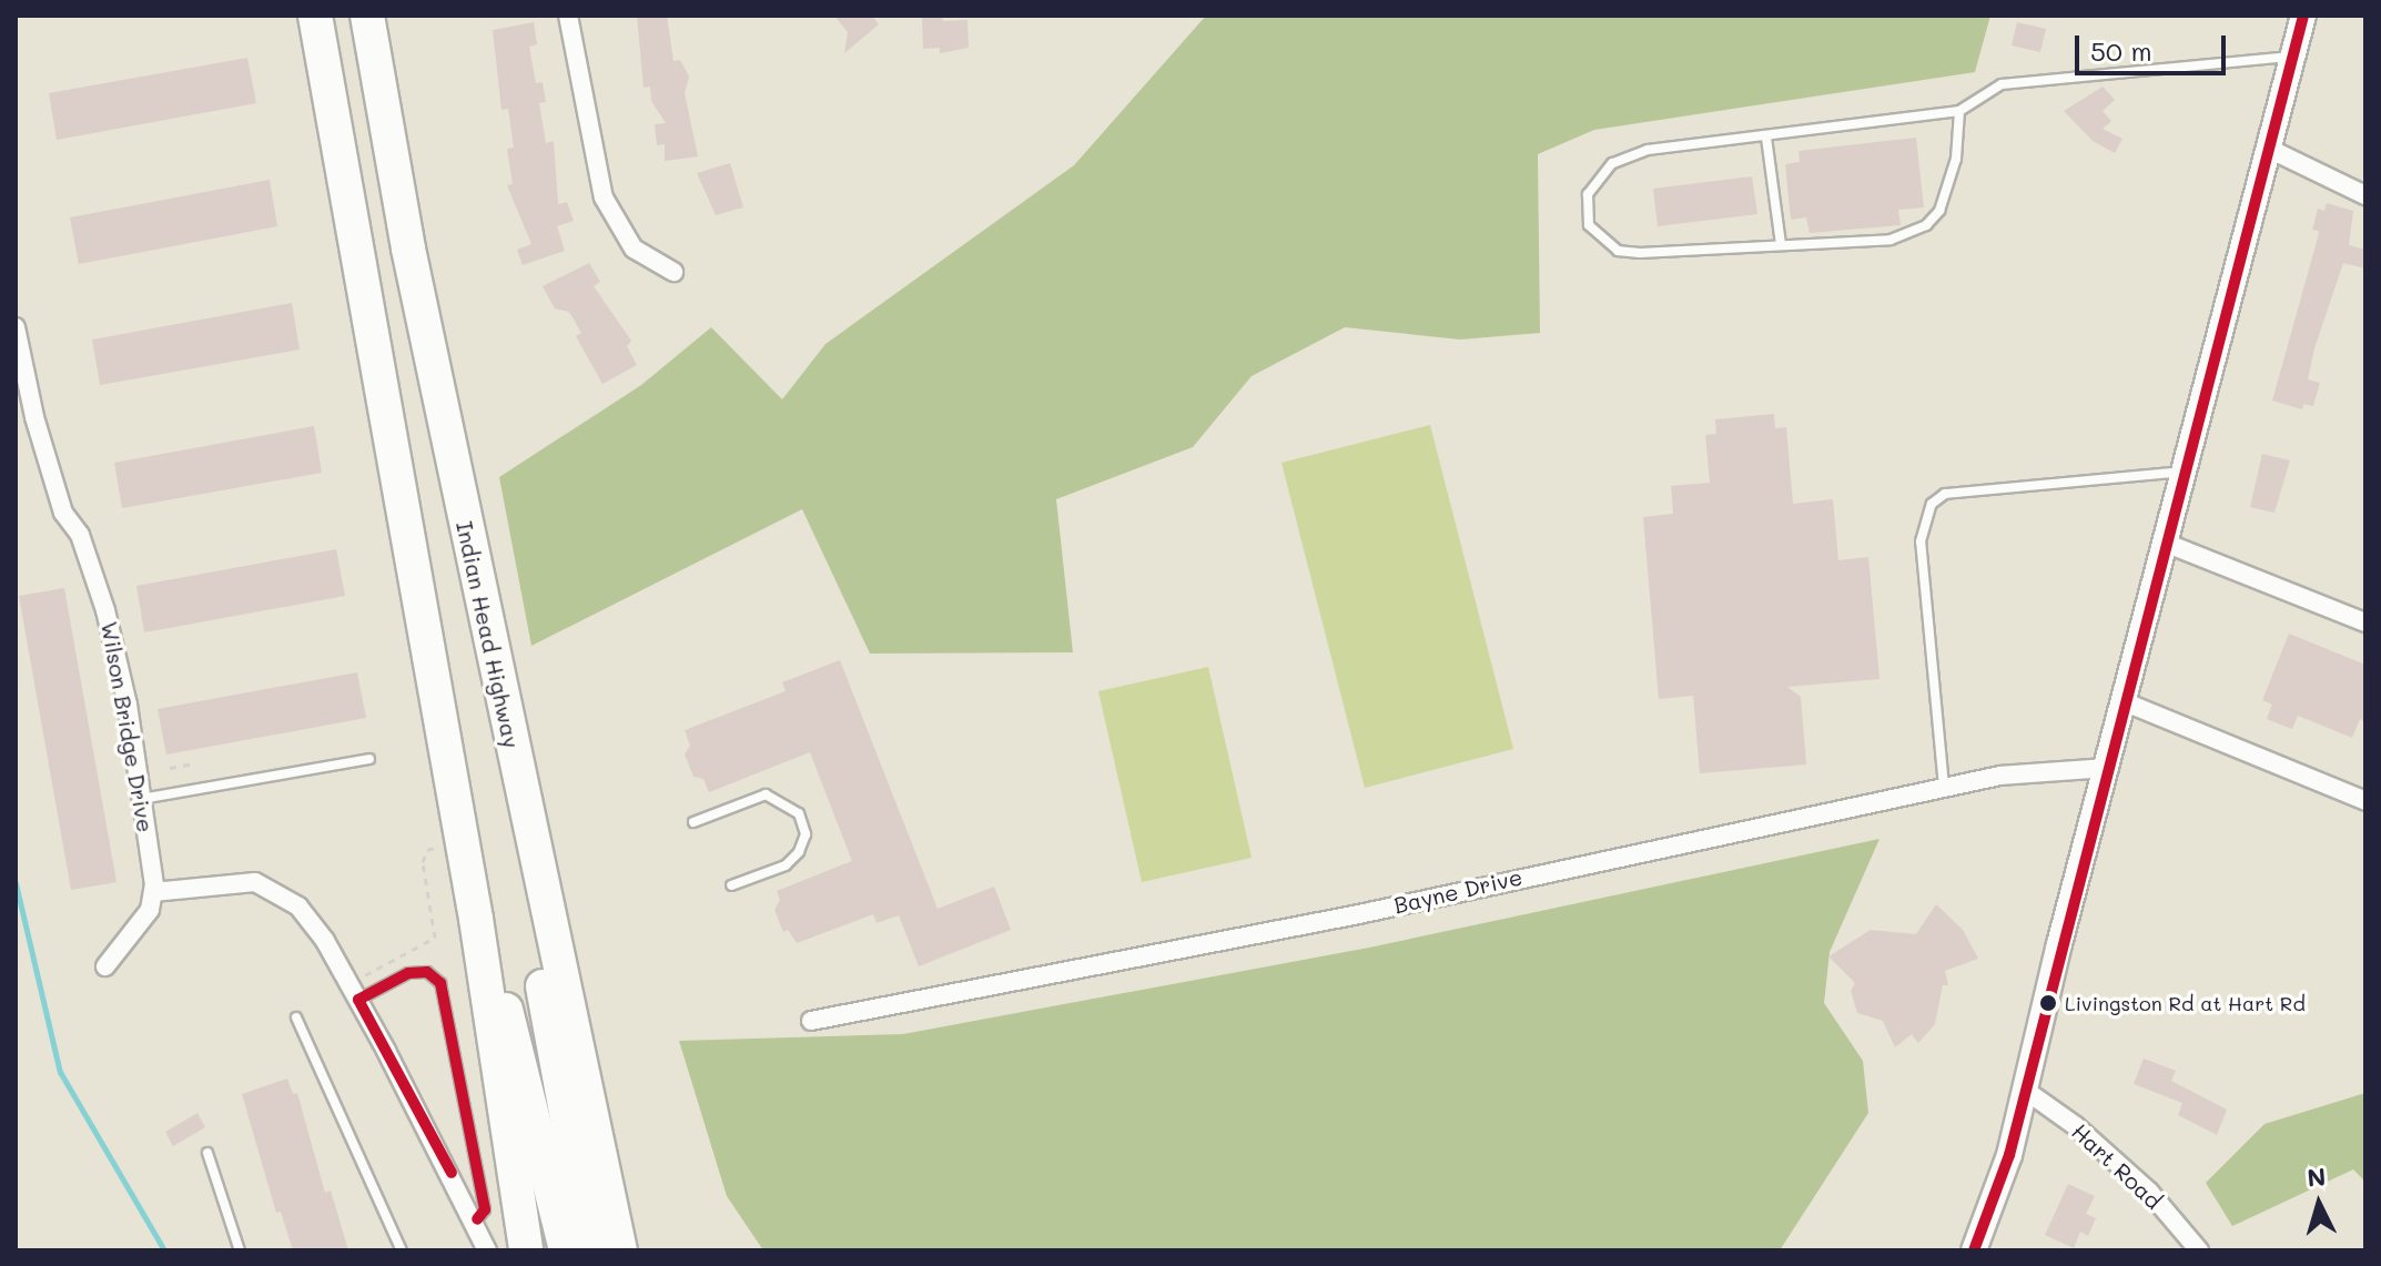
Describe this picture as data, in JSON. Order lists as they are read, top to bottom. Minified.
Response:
{"streets":{"highway":["Indian Head Highway"],"street":["Wilson Bridge Drive","Bayne Drive","Hart Road"]},"places":["Livingston Rd at Hart Rd"],"scale_bar":"50 m","north":"top"}
